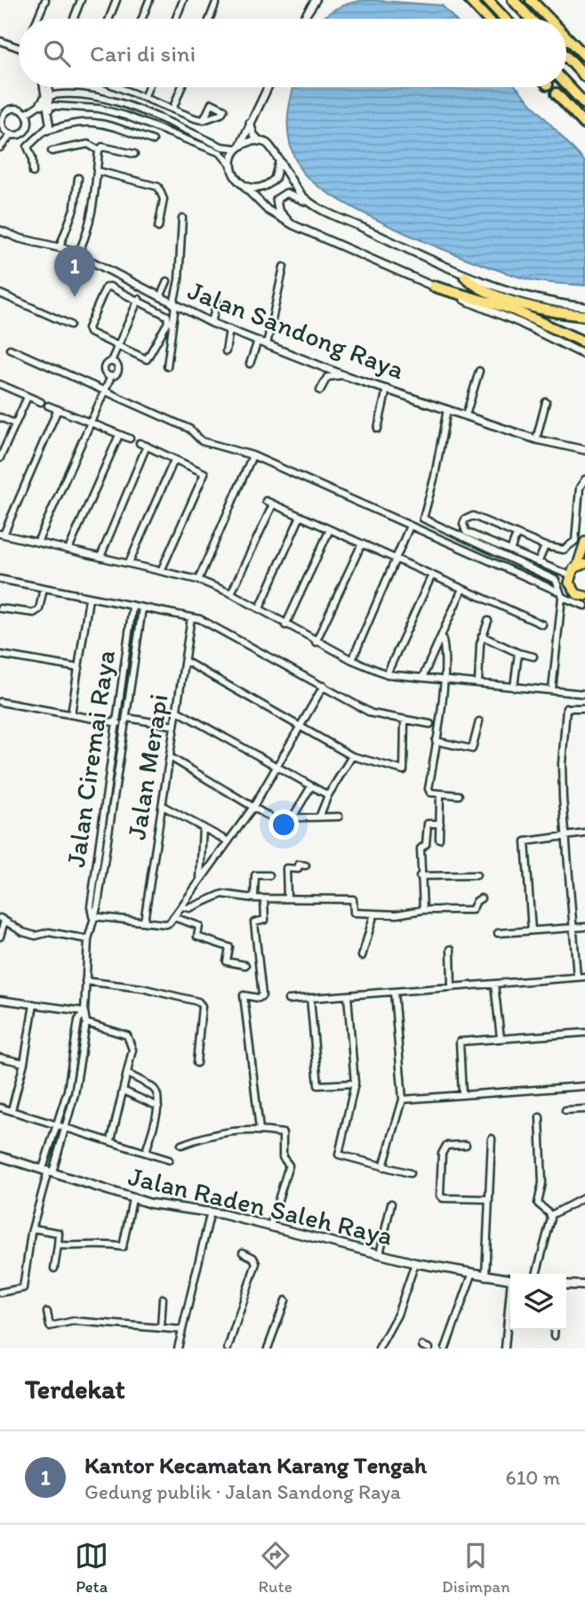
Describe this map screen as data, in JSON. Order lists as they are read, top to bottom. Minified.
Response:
{"streets":{"main road":["Jalan Raden Saleh Raya"],"street":["Jalan Sandong Raya","Jalan Ciremai Raya","Jalan Merapi"]},"crossings":[["Jalan Ciremai Raya","Jalan Raden Saleh Raya"]],"page":{"search":"Cari di sini","pins":"1","heading":"Terdekat","list":[{"mark":"1","name":"Kantor Kecamatan Karang Tengah","note":"Gedung publik · Jalan Sandong Raya","value":"610 m"}],"nav":["Peta","Rute","Disimpan"]}}
